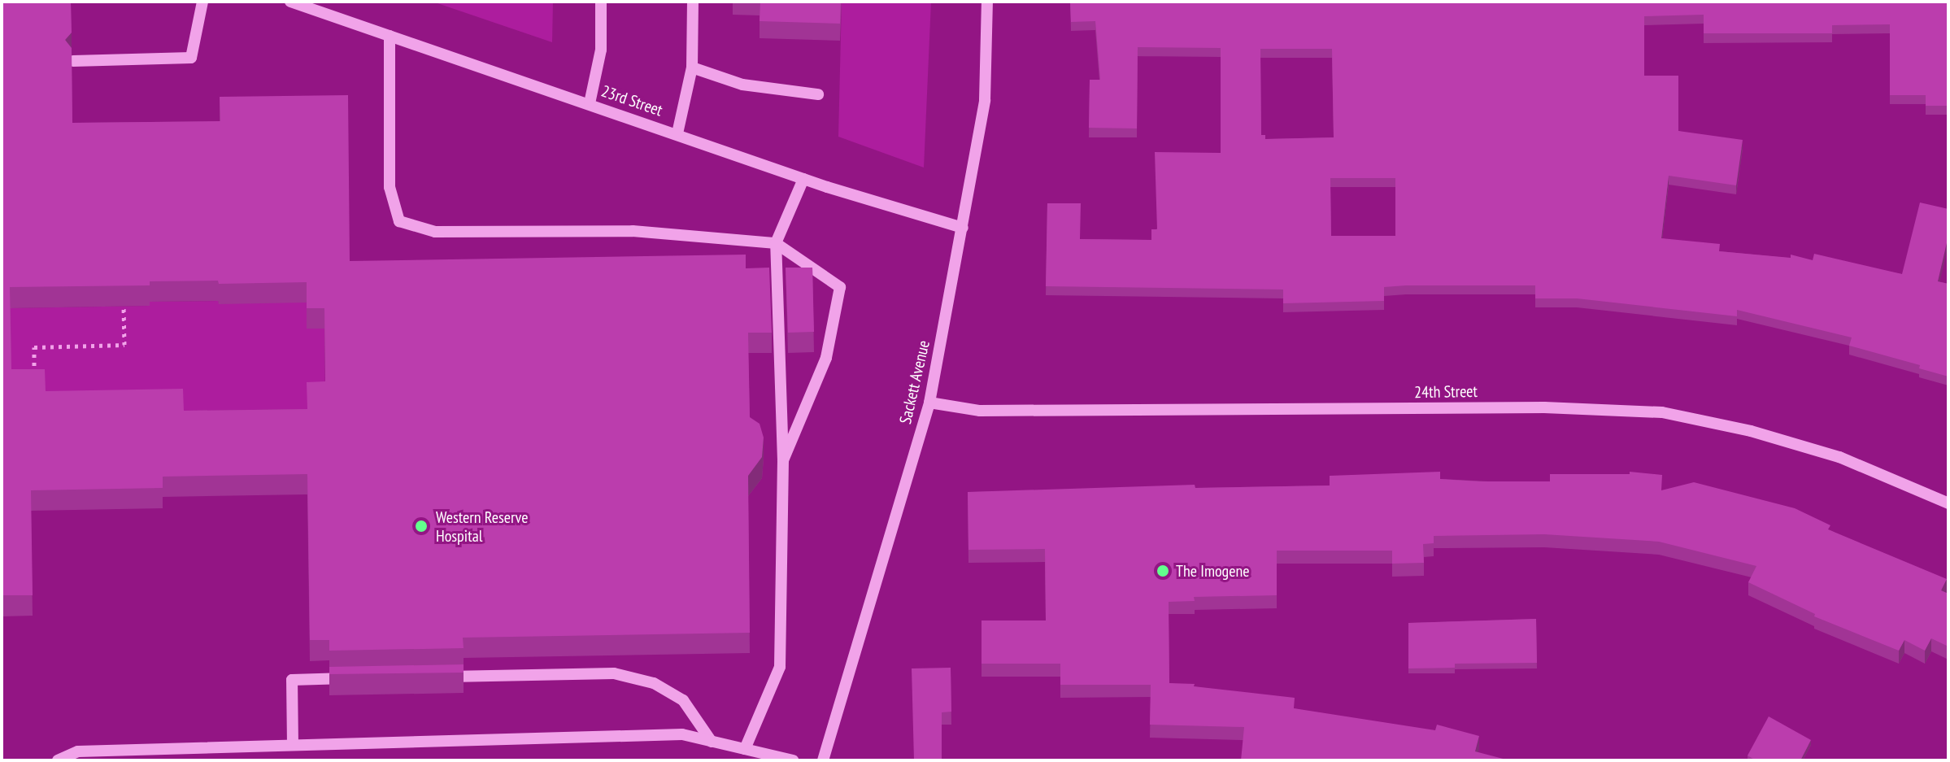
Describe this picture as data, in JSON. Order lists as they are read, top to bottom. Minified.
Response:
{"streets":{"street":["23rd Street","Sackett Avenue","24th Street"]},"crossings":[["23rd Street","Sackett Avenue"],["Sackett Avenue","24th Street"]],"places":["Western Reserve Hospital","The Imogene"]}
